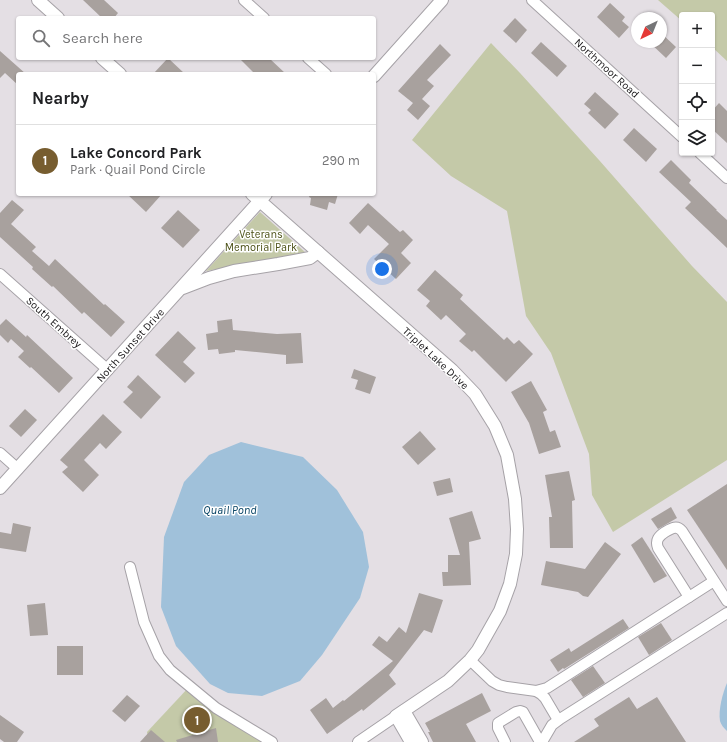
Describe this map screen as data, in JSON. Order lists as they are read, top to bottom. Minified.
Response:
{"streets":{"street":["Northmoor Road","South Embrey","North Sunset Drive","Triplet Lake Drive"]},"crossings":[["South Embrey","North Sunset Drive"],["North Sunset Drive","Triplet Lake Drive"]],"water":["Quail Pond"],"parks":["Veterans Memorial Park"],"north":"bottom left","page":{"map_buttons":["+","−"],"search":"Search here","heading":"Nearby","list":[{"mark":"1","name":"Lake Concord Park","note":"Park · Quail Pond Circle","value":"290 m"}],"pins":"1"}}
